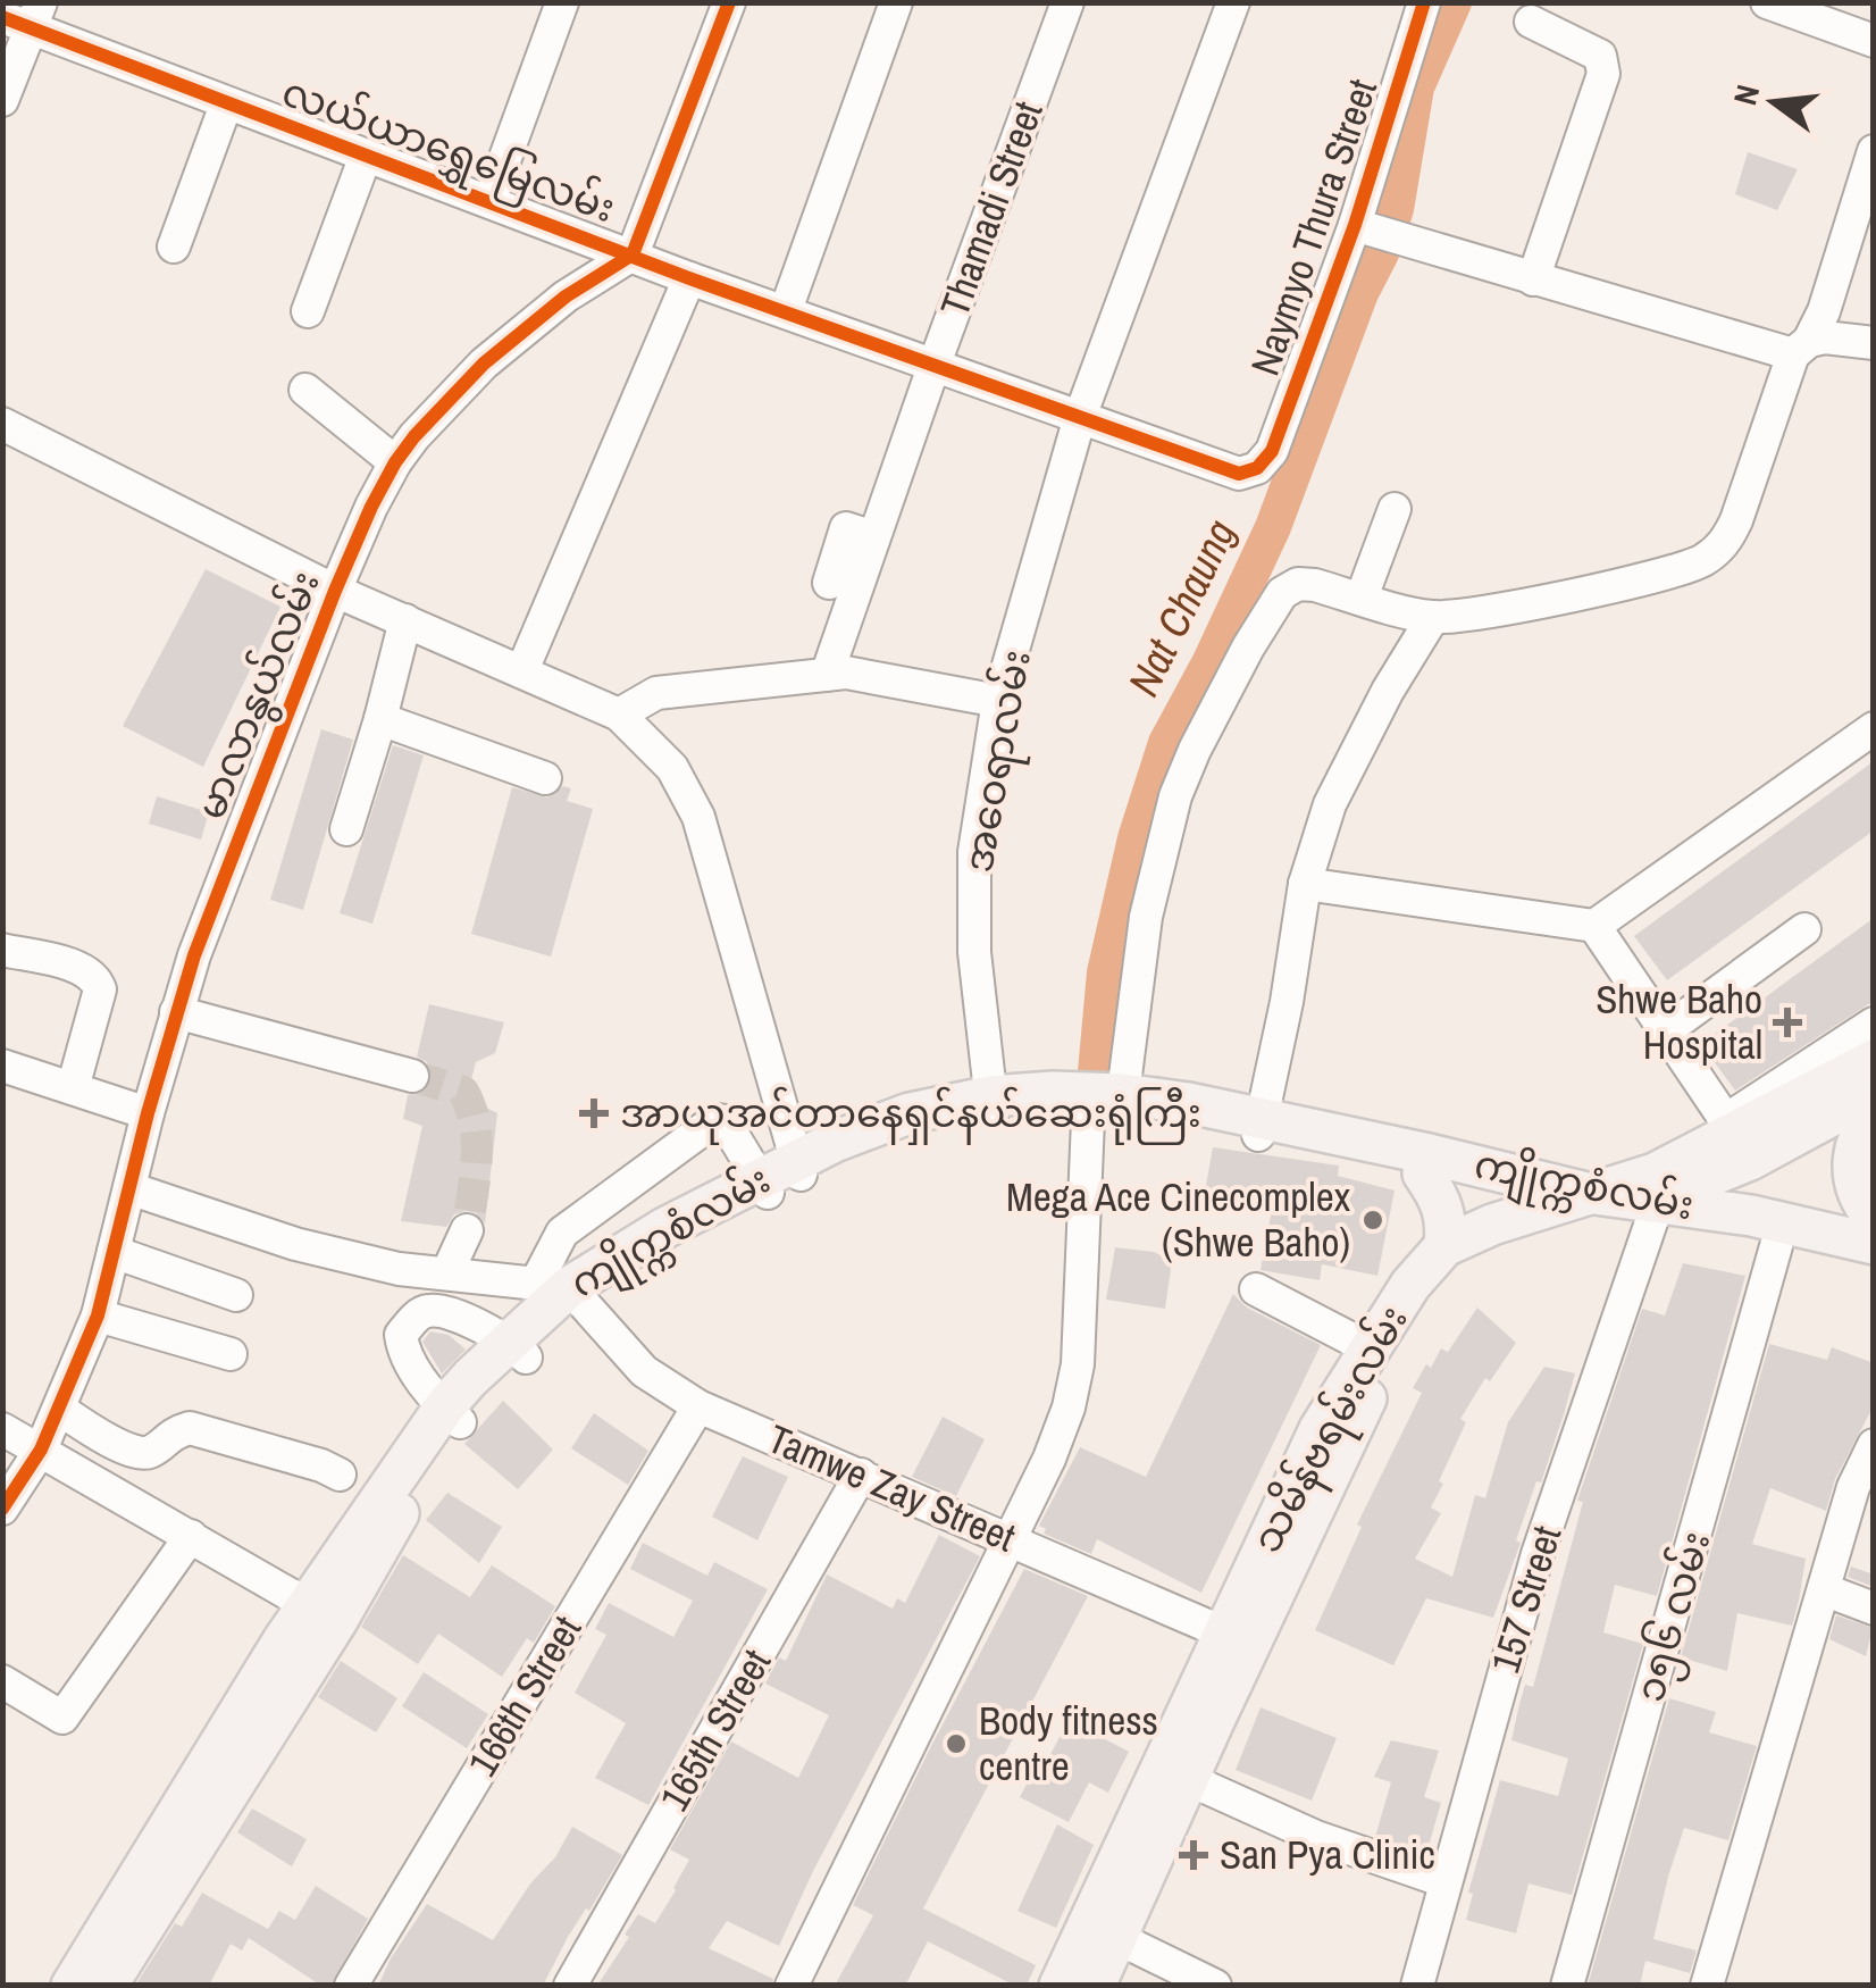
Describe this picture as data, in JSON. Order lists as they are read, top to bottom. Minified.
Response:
{"streets":{"main road":["ကျိုက္ကစံလမ်း","သမိန်ဗရမ်းလမ်း"],"street":["လယ်ယာရွှေမြေလမ်း","Thamadi Street","Naymyo Thura Street","မာလာနွယ်လမ်း","အဝေရာလမ်း","Tamwe Zay Street","157 Street","၁၅၆ လမ်း","166th Street","165th Street"]},"crossings":[["လယ်ယာရွှေမြေလမ်း","Thamadi Street"],["လယ်ယာရွှေမြေလမ်း","Naymyo Thura Street"],["လယ်ယာရွှေမြေလမ်း","မာလာနွယ်လမ်း"],["လယ်ယာရွှေမြေလမ်း","အဝေရာလမ်း"],["အဝေရာလမ်း","ကျိုက္ကစံလမ်း"],["ကျိုက္ကစံလမ်း","သမိန်ဗရမ်းလမ်း"],["ကျိုက္ကစံလမ်း","Tamwe Zay Street"],["ကျိုက္ကစံလမ်း","157 Street"],["ကျိုက္ကစံလမ်း","၁၅၆ လမ်း"],["သမိန်ဗရမ်းလမ်း","Tamwe Zay Street"],["Tamwe Zay Street","166th Street"],["Tamwe Zay Street","165th Street"]],"water":["Nat Chaung"],"places":{"health":["Shwe Baho Hospital","အာယုအင်တာနေရှင်နယ်ဆေးရုံကြီး","San Pya Clinic"],"other":["Mega Ace Cinecomplex (Shwe Baho)","Body fitness centre"]},"north":"left"}
